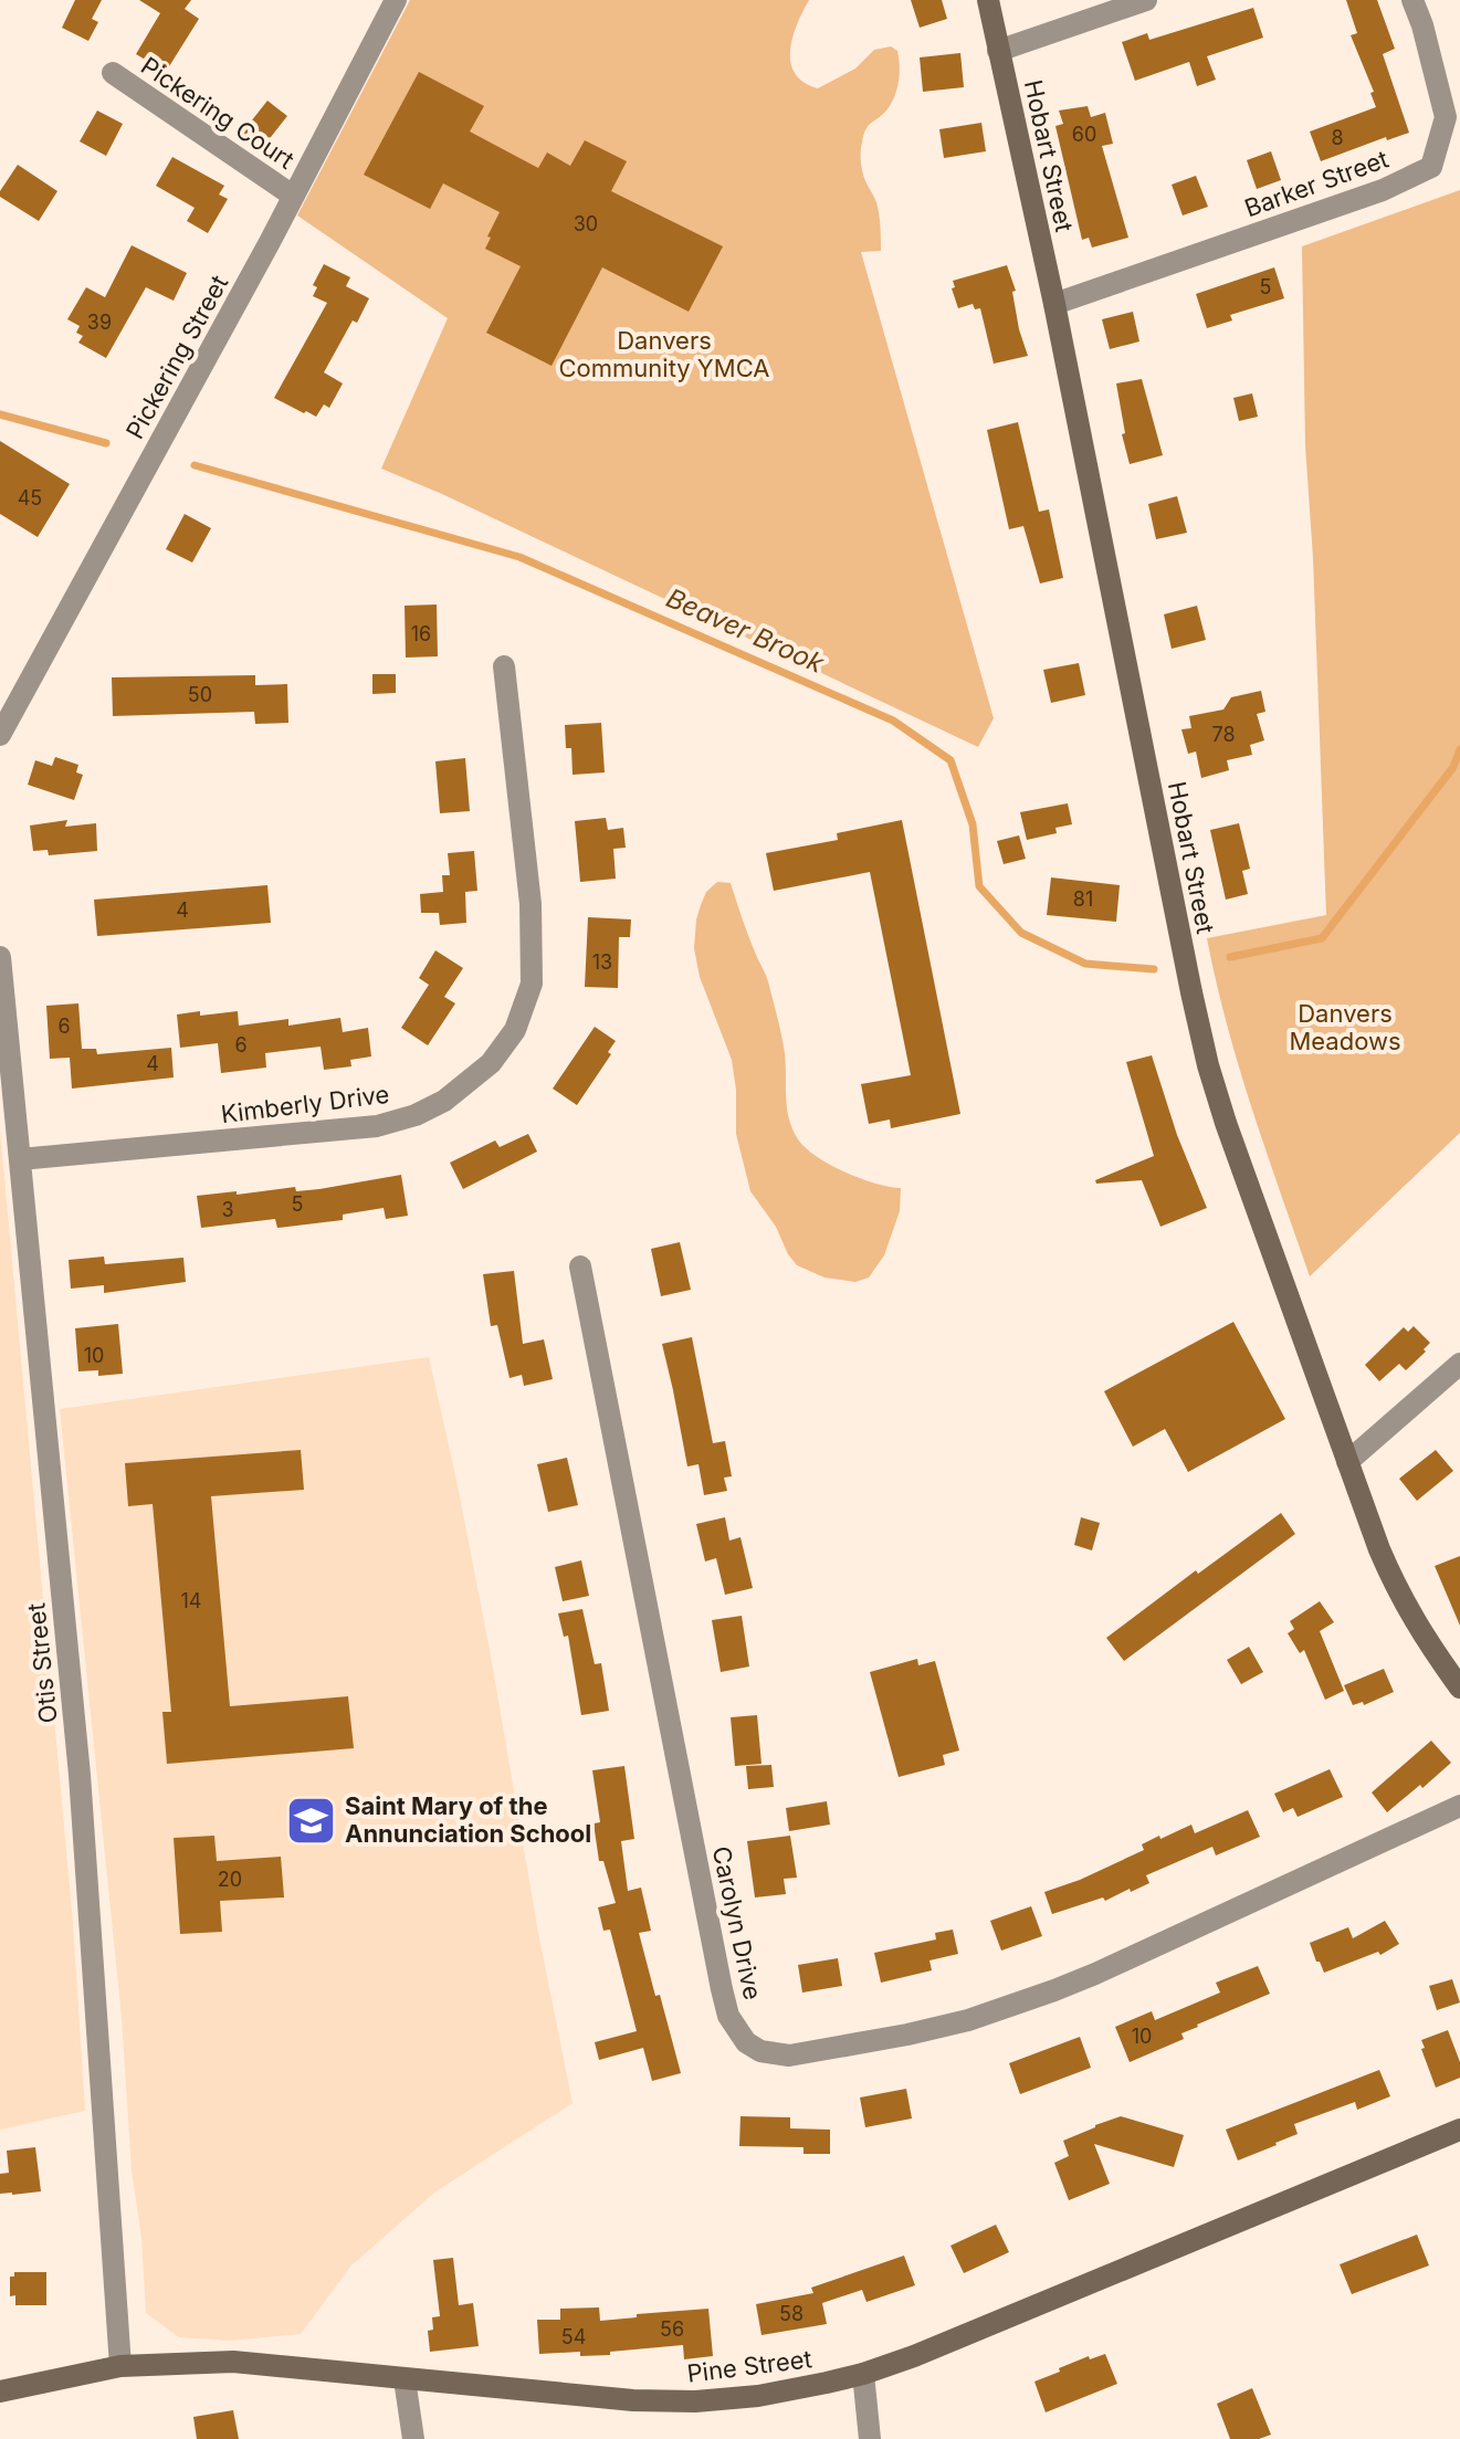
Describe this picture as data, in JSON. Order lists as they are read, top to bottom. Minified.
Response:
{"streets":{"main road":["Hobart Street","Pine Street"],"street":["Pickering Court","Barker Street","Pickering Street","Kimberly Drive","Otis Street","Carolyn Drive"]},"crossings":[["Pickering Court","Pickering Street"],["Hobart Street","Barker Street"],["Kimberly Drive","Otis Street"],["Otis Street","Pine Street"]],"water":["Beaver Brook"],"parks":["Danvers Community YMCA","Danvers Meadows"],"places":{"school or university":["Saint Mary of the Annunciation School"]},"house_numbers":["60","8","30","5","39","45","16","50","78","81","4","13","6","6","4","5","3","10","14","20","10","58","56","54"]}
